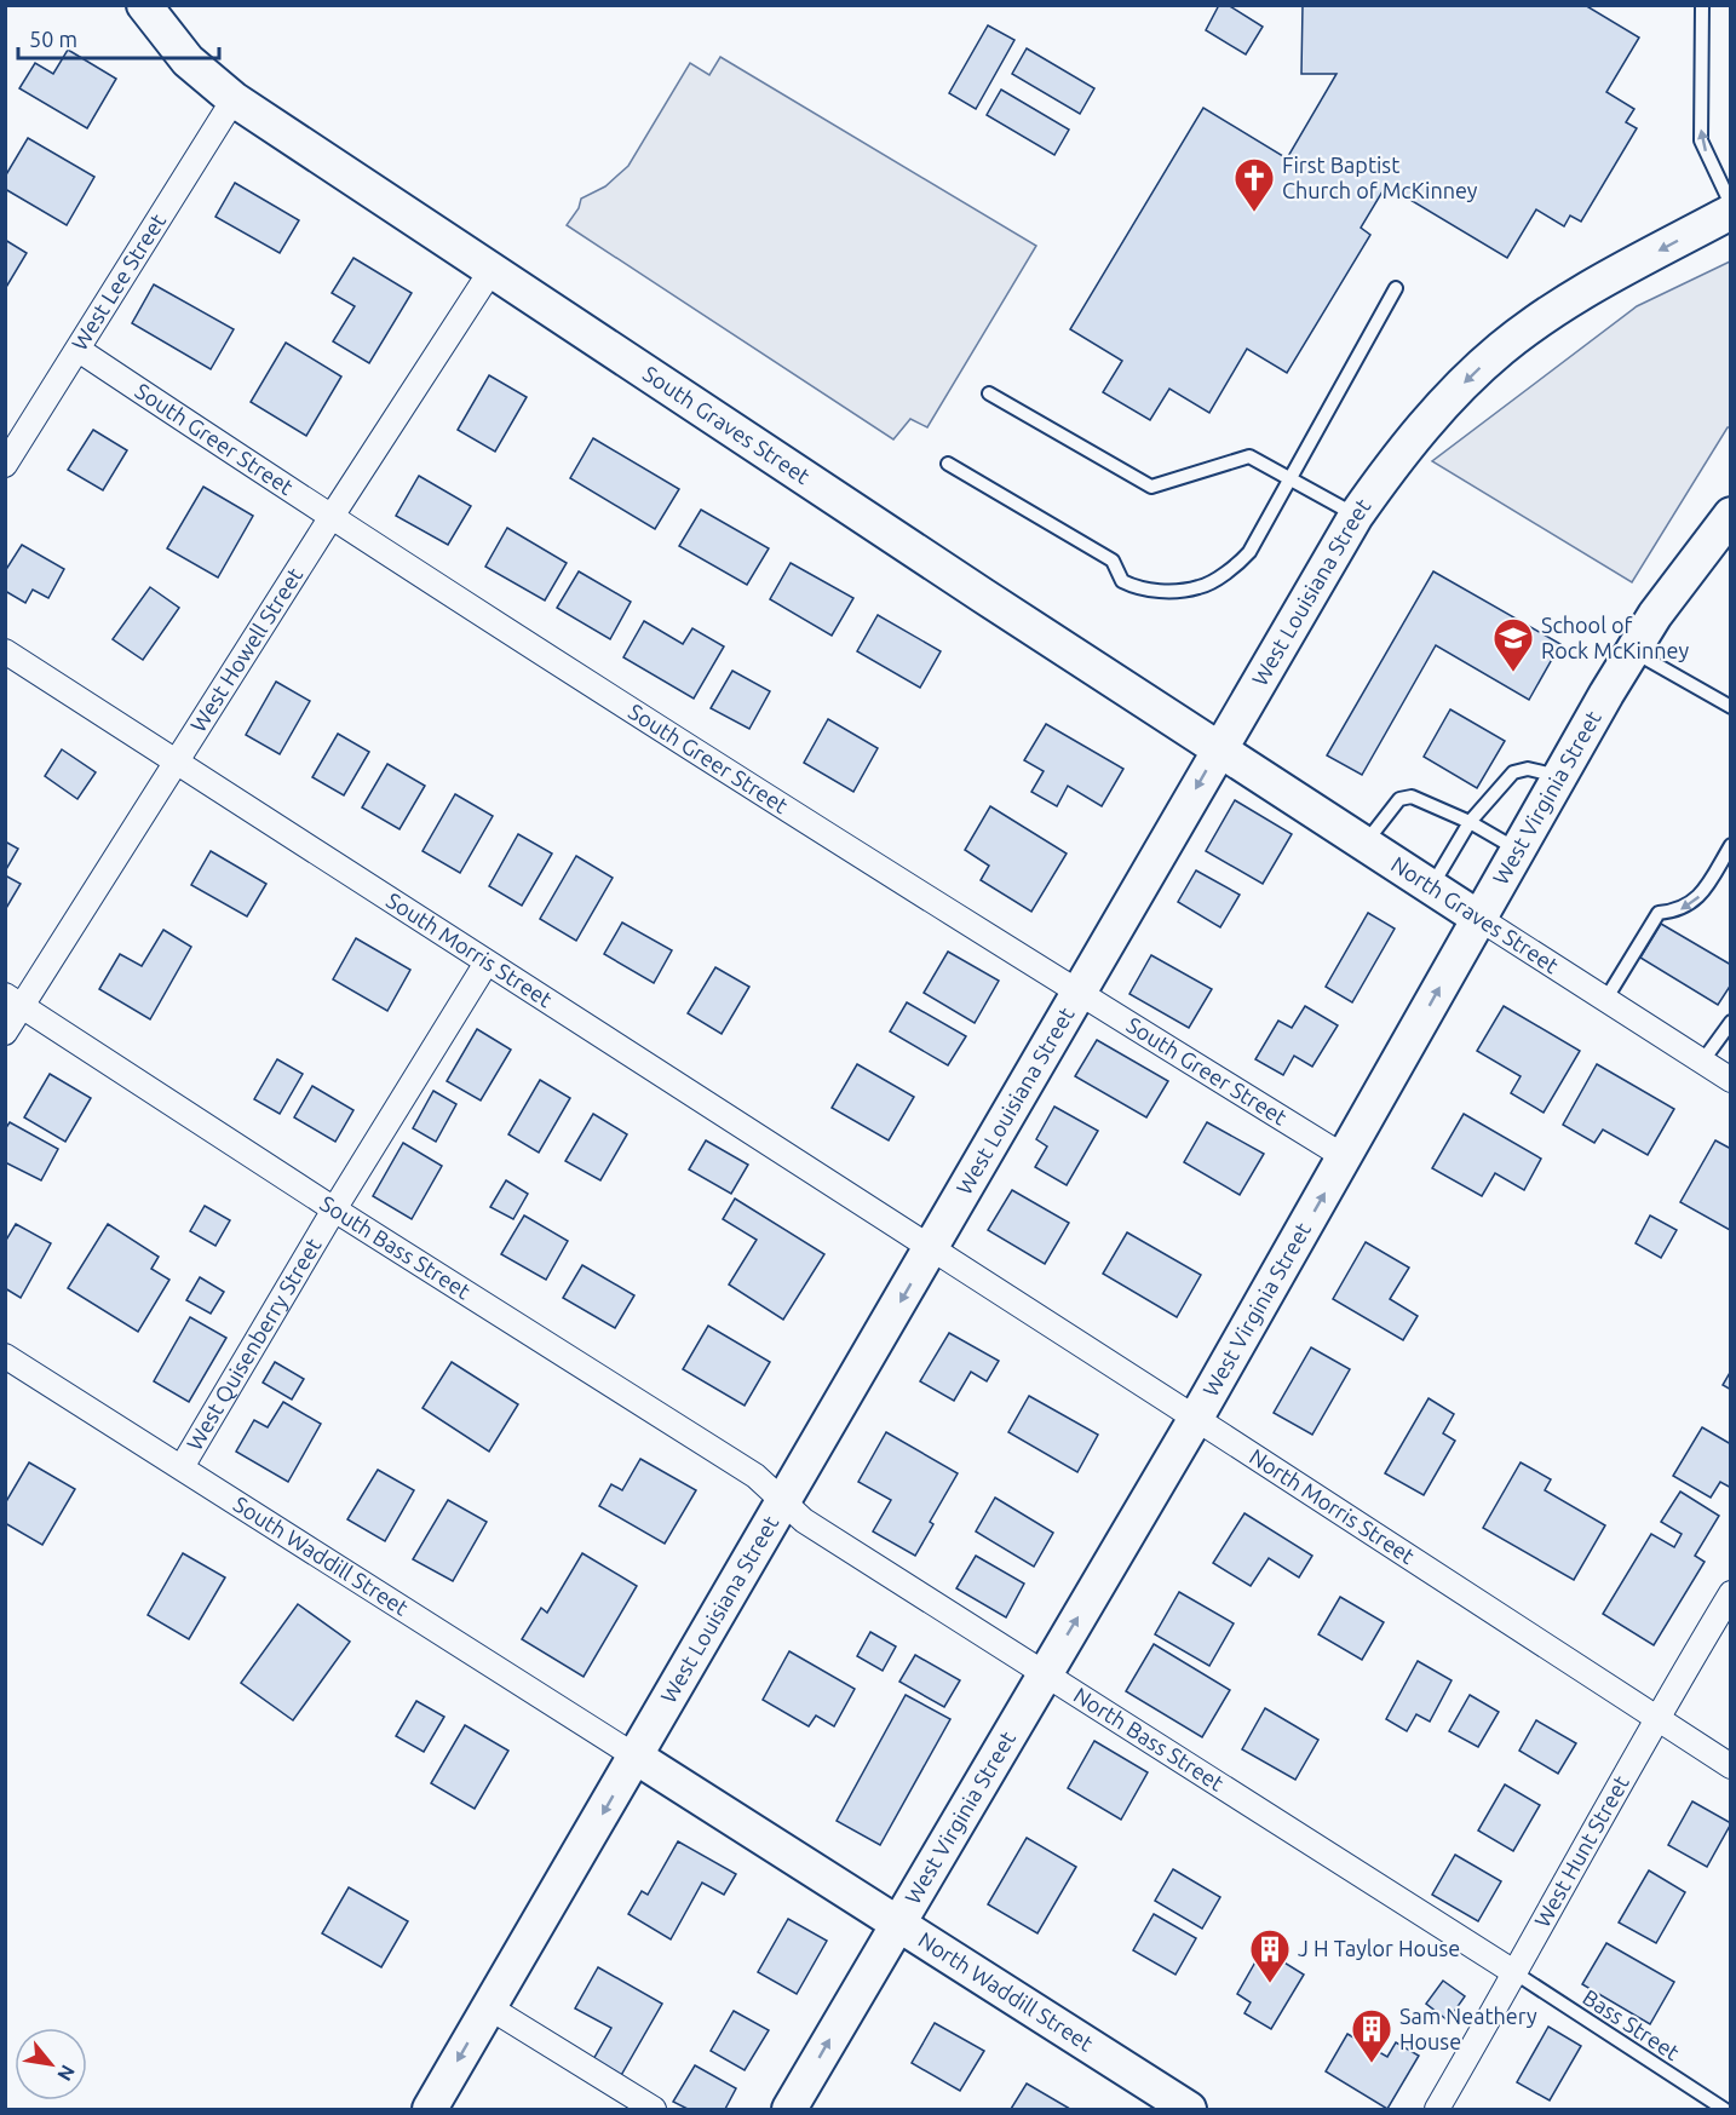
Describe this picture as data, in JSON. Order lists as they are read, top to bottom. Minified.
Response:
{"streets":{"main road":["South Graves Street","West Louisiana Street","West Virginia Street","North Graves Street","North Waddill Street"],"street":["West Lee Street","South Greer Street","West Howell Street","South Morris Street","South Bass Street","West Quisenberry Street","North Morris Street","South Waddill Street","North Bass Street","West Hunt Street"],"lane":["Bass Street"]},"crossings":[["West Lee Street","South Graves Street"],["West Lee Street","South Greer Street"],["South Graves Street","West Louisiana Street"],["South Graves Street","West Howell Street"],["South Graves Street","North Graves Street"],["South Greer Street","West Louisiana Street"],["South Greer Street","West Howell Street"],["South Greer Street","West Virginia Street"],["West Louisiana Street","North Graves Street"],["West Louisiana Street","South Morris Street"],["West Louisiana Street","South Bass Street"],["West Louisiana Street","North Morris Street"],["West Louisiana Street","South Waddill Street"],["West Louisiana Street","North Bass Street"],["West Louisiana Street","North Waddill Street"],["West Howell Street","South Morris Street"],["West Howell Street","South Bass Street"],["West Virginia Street","North Graves Street"],["West Virginia Street","North Morris Street"],["West Virginia Street","North Bass Street"],["West Virginia Street","North Waddill Street"],["South Morris Street","West Quisenberry Street"],["South Morris Street","North Morris Street"],["South Bass Street","West Quisenberry Street"],["South Bass Street","North Bass Street"],["West Quisenberry Street","South Waddill Street"],["North Morris Street","West Hunt Street"],["South Waddill Street","North Waddill Street"],["North Bass Street","West Hunt Street"],["North Bass Street","Bass Street"],["West Hunt Street","Bass Street"]],"one_way":["West Louisiana Street","West Virginia Street"],"places":{"church":["First Baptist Church of McKinney"],"school or university":["School of Rock McKinney"],"building":["J H Taylor House","Sam Neathery House"]},"scale_bar":"50 m","north":"bottom right"}
